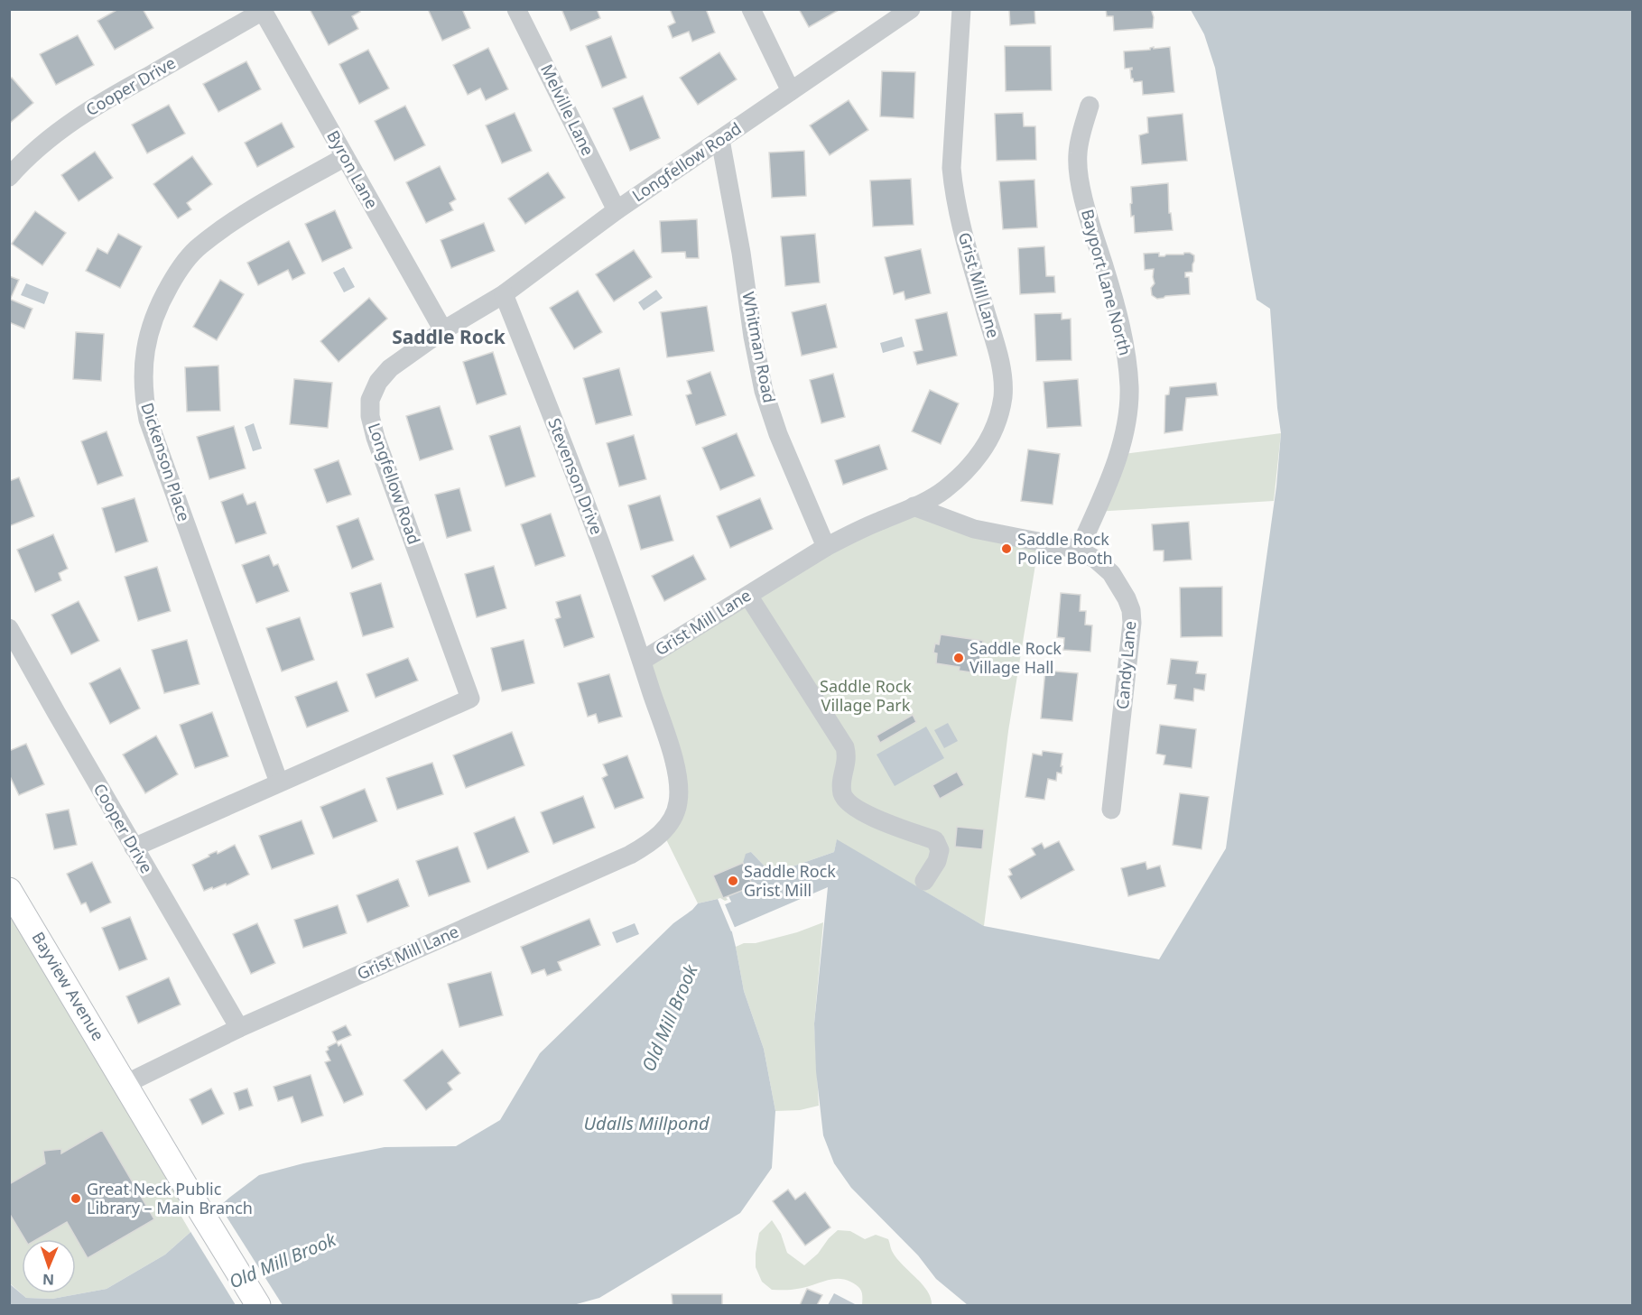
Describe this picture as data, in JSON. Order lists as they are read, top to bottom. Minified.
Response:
{"streets":{"main road":["Bayview Avenue"],"street":["Cooper Drive","Melville Lane","Longfellow Road","Byron Lane","Bayport Lane North","Grist Mill Lane","Whitman Road","Dickenson Place","Stevenson Drive","Candy Lane"]},"crossings":[["Cooper Drive","Longfellow Road"],["Cooper Drive","Byron Lane"],["Cooper Drive","Grist Mill Lane"],["Melville Lane","Longfellow Road"],["Longfellow Road","Byron Lane"],["Longfellow Road","Whitman Road"],["Longfellow Road","Dickenson Place"],["Longfellow Road","Stevenson Drive"],["Byron Lane","Dickenson Place"],["Bayport Lane North","Candy Lane"],["Grist Mill Lane","Whitman Road"],["Grist Mill Lane","Stevenson Drive"],["Grist Mill Lane","Candy Lane"],["Grist Mill Lane","Bayview Avenue"]],"districts":["Saddle Rock"],"water":["Old Mill Brook","Udalls Millpond"],"parks":["Saddle Rock Village Park"],"places":["Saddle Rock Police Booth","Saddle Rock Village Hall","Saddle Rock Grist Mill","Great Neck Public Library – Main Branch"],"north":"bottom"}
